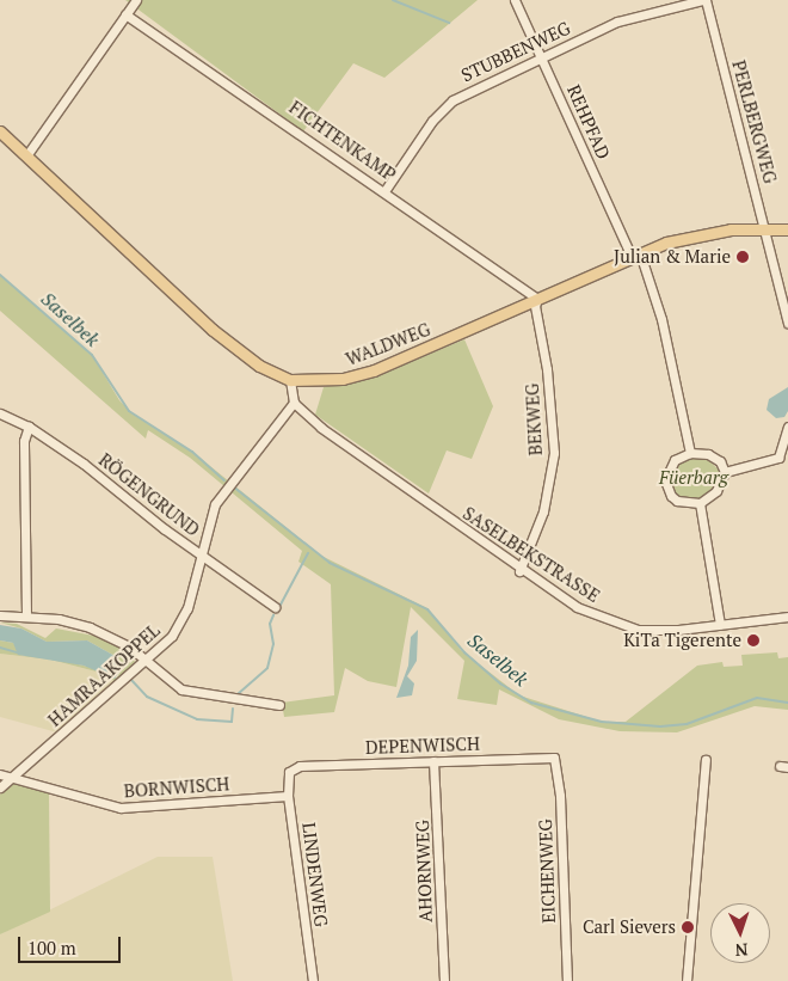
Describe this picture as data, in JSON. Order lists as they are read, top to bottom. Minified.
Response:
{"streets":{"main road":["WALDWEG"],"street":["STUBBENWEG","REHPFAD","PERLBERGWEG","FICHTENKAMP","BEKWEG","RÖGENGRUND","SASELBEKSTRASSE","HAMRAAKOPPEL","DEPENWISCH","BORNWISCH","AHORNWEG","EICHENWEG","LINDENWEG"]},"crossings":[["STUBBENWEG","REHPFAD"],["STUBBENWEG","PERLBERGWEG"],["STUBBENWEG","FICHTENKAMP"],["REHPFAD","WALDWEG"],["PERLBERGWEG","WALDWEG"],["FICHTENKAMP","WALDWEG"],["FICHTENKAMP","BEKWEG"],["WALDWEG","BEKWEG"],["BEKWEG","SASELBEKSTRASSE"],["RÖGENGRUND","HAMRAAKOPPEL"],["SASELBEKSTRASSE","HAMRAAKOPPEL"],["HAMRAAKOPPEL","BORNWISCH"],["DEPENWISCH","AHORNWEG"],["DEPENWISCH","EICHENWEG"],["DEPENWISCH","LINDENWEG"],["BORNWISCH","LINDENWEG"]],"water":["Saselbek"],"parks":["Füerbarg"],"places":["Julian & Marie","KiTa Tigerente","Carl Sievers"],"scale_bar":"100 m","north":"bottom"}
